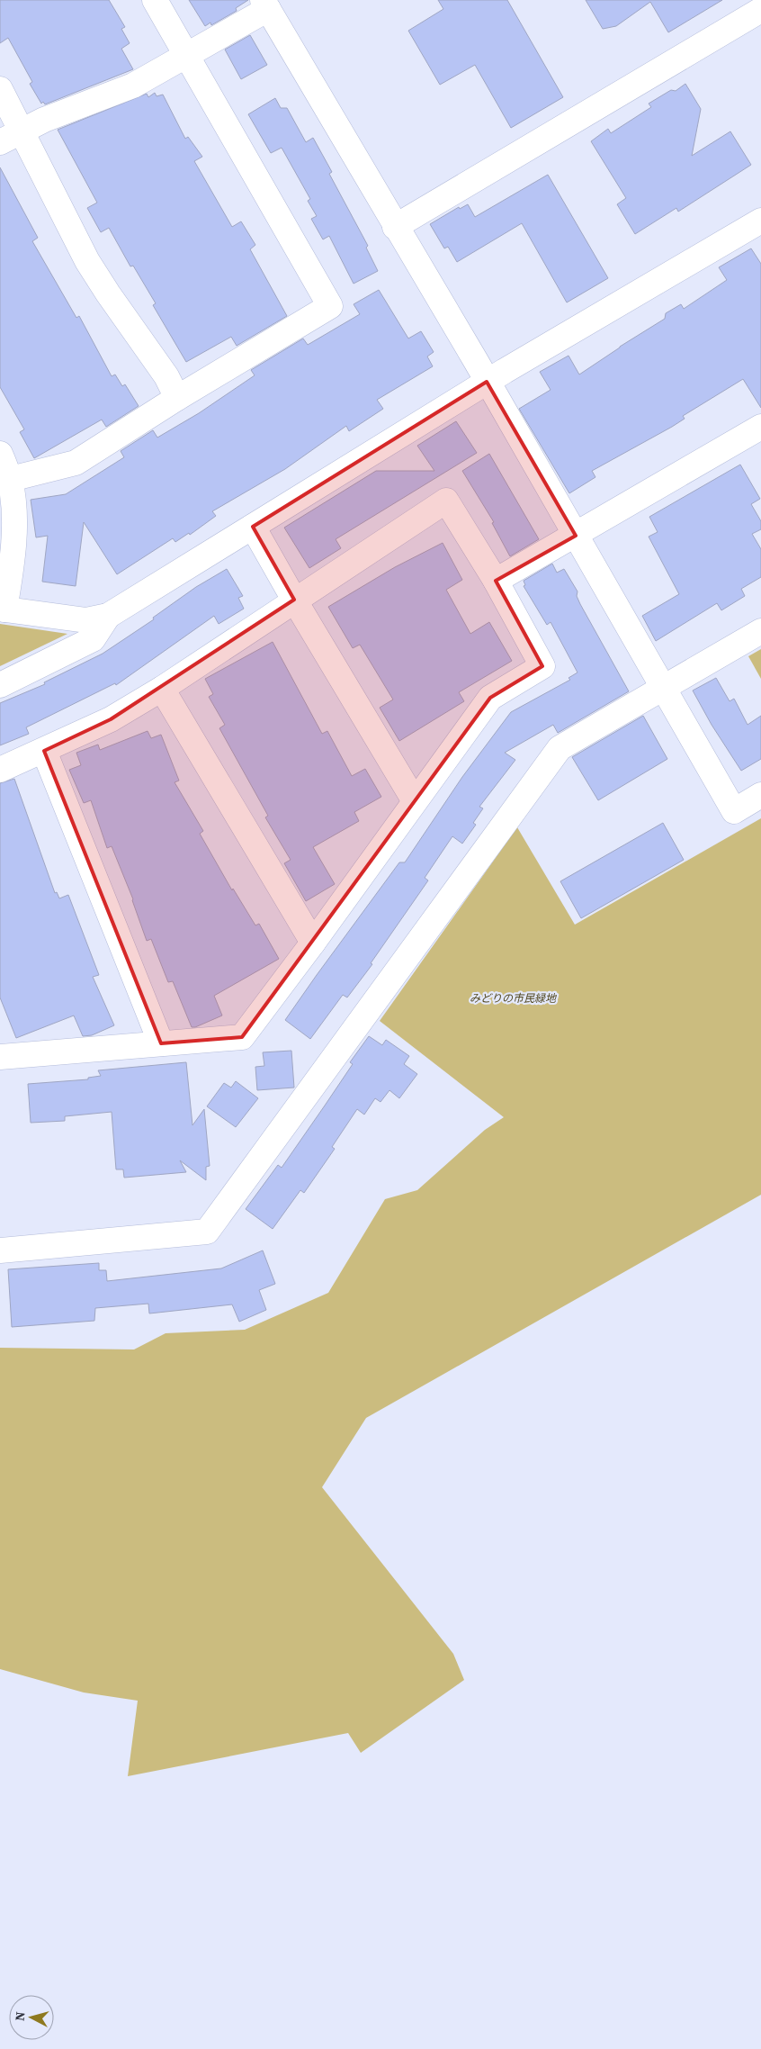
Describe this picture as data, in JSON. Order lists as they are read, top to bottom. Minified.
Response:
{"parks":["みどりの市民緑地"],"north":"left"}
